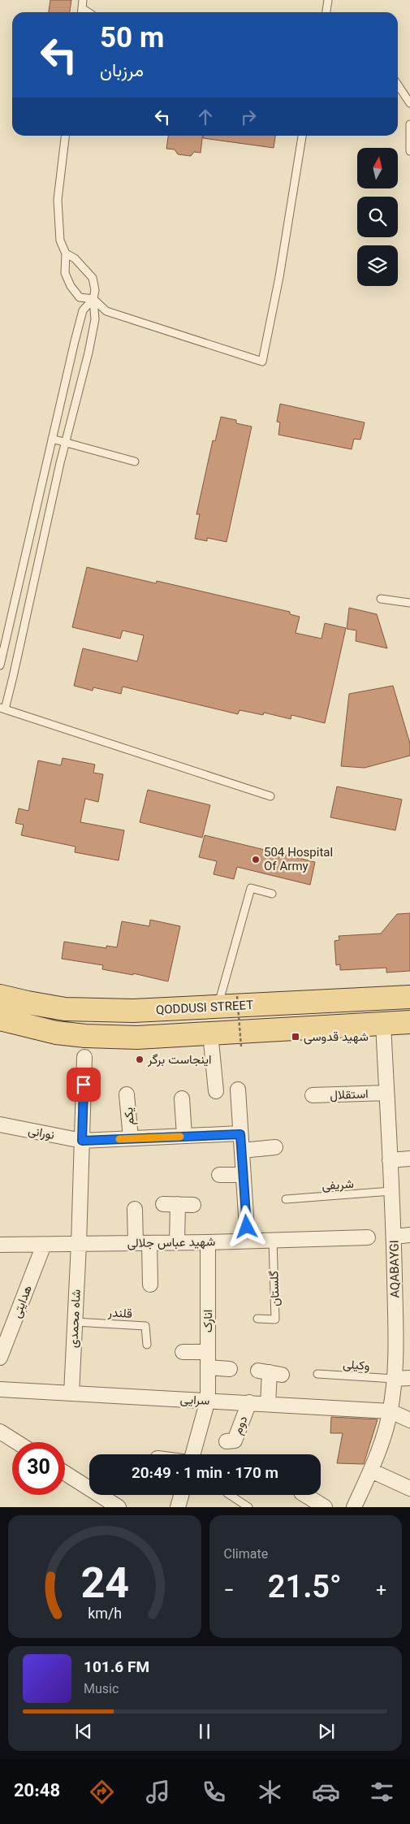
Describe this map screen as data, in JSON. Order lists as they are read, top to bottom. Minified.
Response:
{"streets":{"main road":["QODDUSI STREET"],"street":["استقلال","یکم","نورانی","شهید عباس جلالی","AQABAYGI","هدایتی","شاه محمدی","انارک","سرایی","دوم"],"lane":["شریفی","گلستان","قلندر","وکیلی"]},"crossings":[["استقلال","AQABAYGI"],["یکم","نورانی"],["نورانی","شاه محمدی"],["شریفی","AQABAYGI"],["شهید عباس جلالی","گلستان"],["شهید عباس جلالی","هدایتی"],["شهید عباس جلالی","شاه محمدی"],["شهید عباس جلالی","انارک"],["AQABAYGI","وکیلی"],["AQABAYGI","سرایی"],["قلندر","شاه محمدی"],["شاه محمدی","سرایی"],["انارک","سرایی"],["سرایی","دوم"]],"places":{"other":["504 Hospital Of Army","اینجاست برگر"],"transit":["شهید قدوسی"]},"north":"top","page":{"turn":["50 m","مرزبان"],"limit":"30","trip":"20:49 · 1 min · 170 m","tile":"Climate","heat":["−","21.5°","+"],"song":["101.6 FM","Music"],"tabs":"20:48","gauge":["24","km/h"]}}
